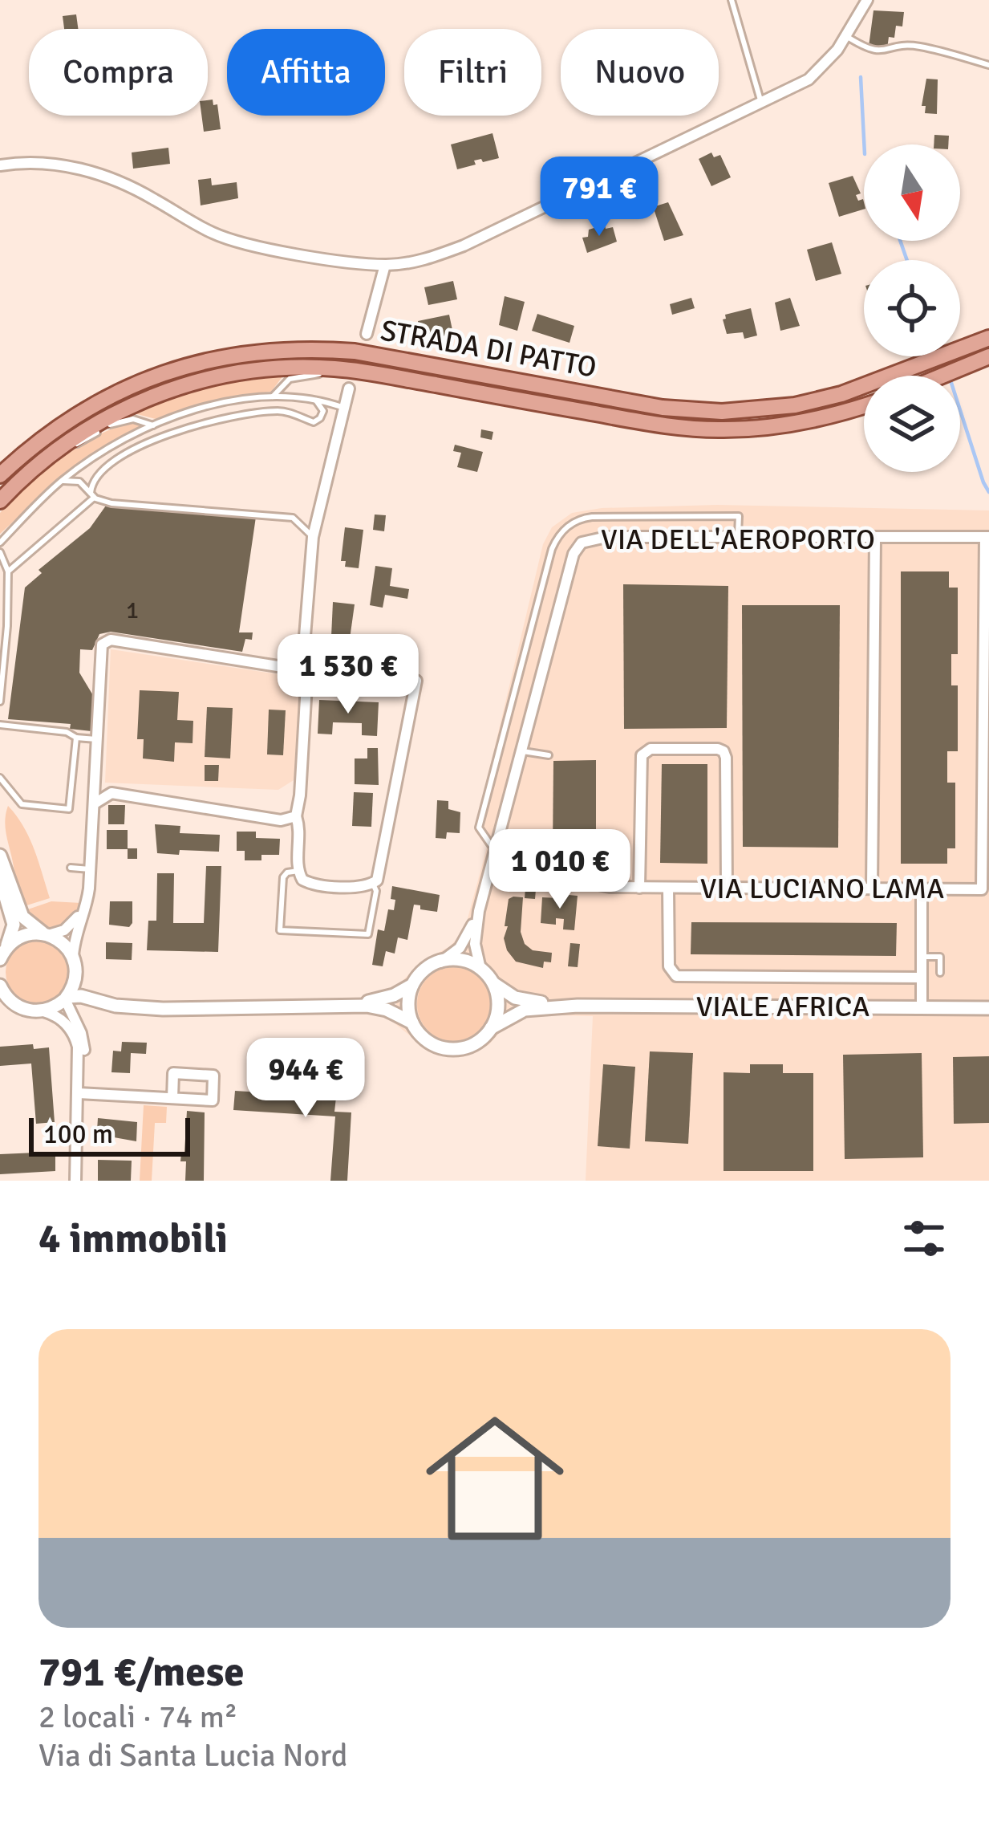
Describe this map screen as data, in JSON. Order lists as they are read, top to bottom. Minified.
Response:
{"streets":{"main road":["STRADA DI PATTO"],"street":["VIA DELL'AEROPORTO","VIA LUCIANO LAMA","VIALE AFRICA"]},"crossings":[["VIA DELL'AEROPORTO","VIA LUCIANO LAMA"],["VIA DELL'AEROPORTO","VIALE AFRICA"]],"house_numbers":["1"],"scale_bar":"100 m","north":"bottom","page":{"chip":["Compra","Affitta","Filtri","Nuovo"],"price":["791 €","1 530 €","1 010 €","944 €"],"scale":"100 m","heading":"4 immobili","list":[{"name":"791 €/mese","note":"2 locali · 74 m² · Via di Santa Lucia Nord"}]}}
